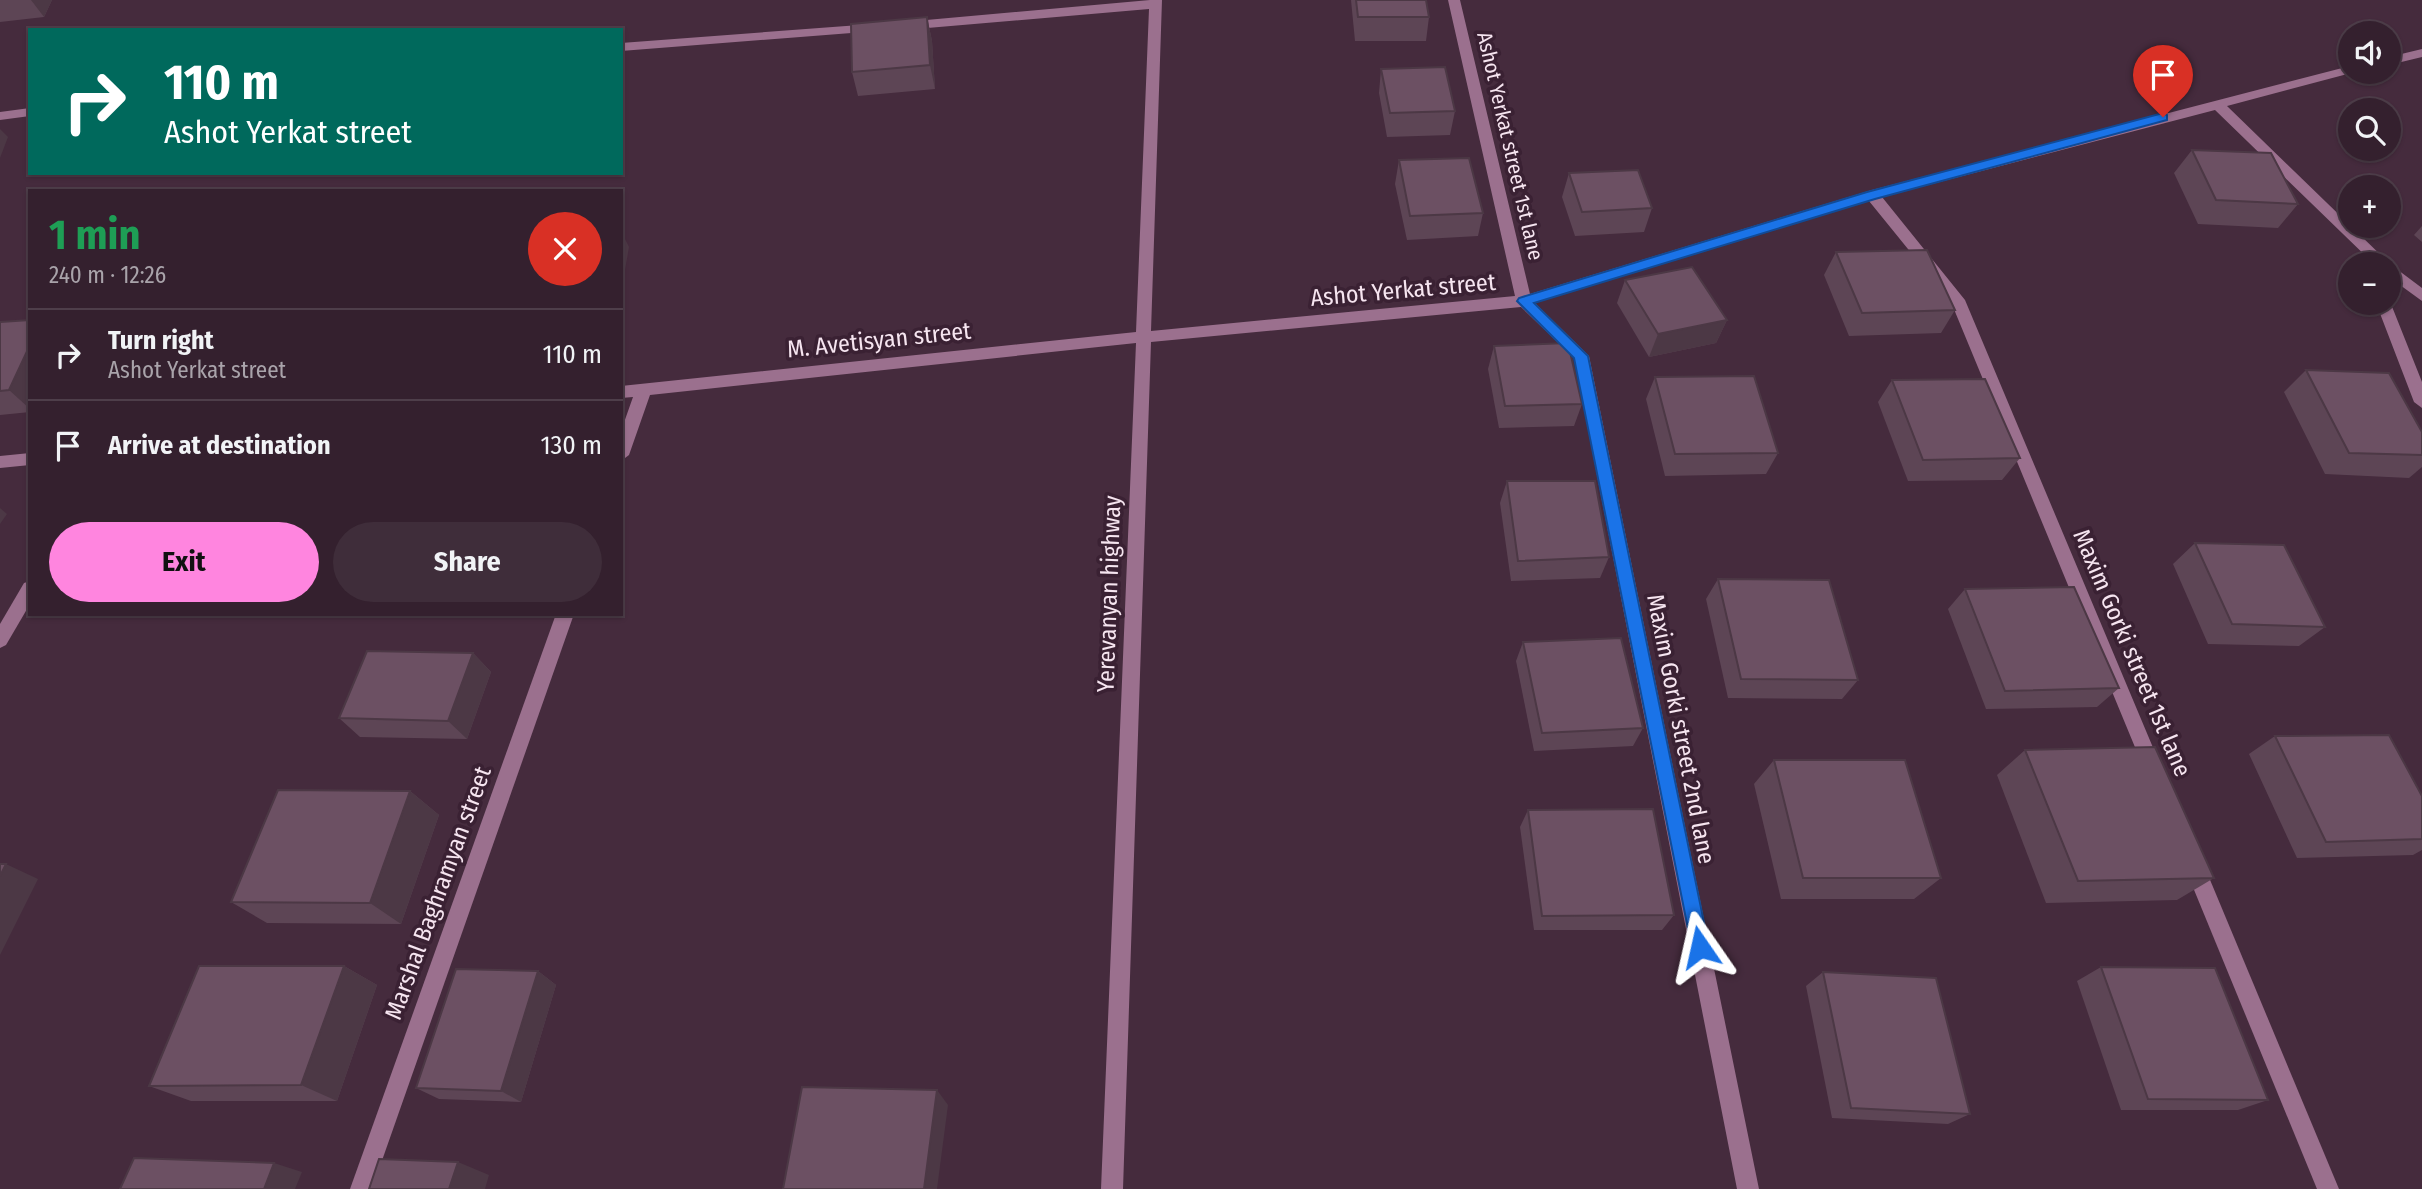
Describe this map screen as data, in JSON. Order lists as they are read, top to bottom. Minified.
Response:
{"streets":{"street":["Ashot Yerkat street 1st lane","Ashot Yerkat street","M. Avetisyan street","Yerevanyan highway","Maxim Gorki street 1st lane","Maxim Gorki street 2nd lane","Marshal Baghramyan street"]},"crossings":[["Ashot Yerkat street 1st lane","Ashot Yerkat street"],["Ashot Yerkat street 1st lane","Maxim Gorki street 2nd lane"],["Ashot Yerkat street","M. Avetisyan street"],["Ashot Yerkat street","Yerevanyan highway"],["Ashot Yerkat street","Maxim Gorki street 1st lane"],["Ashot Yerkat street","Maxim Gorki street 2nd lane"],["M. Avetisyan street","Yerevanyan highway"]],"page":{"map_buttons":["+","−"],"turn":["110 m","Ashot Yerkat street"],"heading":["1 min","240 m · 12:26"],"list":[{"name":"Turn right","note":"Ashot Yerkat street","value":"110 m"},{"name":"Arrive at destination","value":"130 m"}],"buttons":["Exit","Share"]}}
